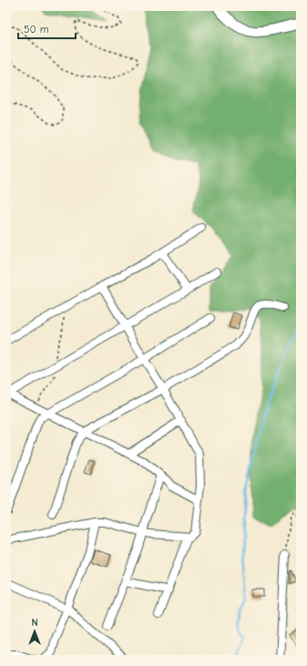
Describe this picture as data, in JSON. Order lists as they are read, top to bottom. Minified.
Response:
{"scale_bar":"50 m","north":"top"}
